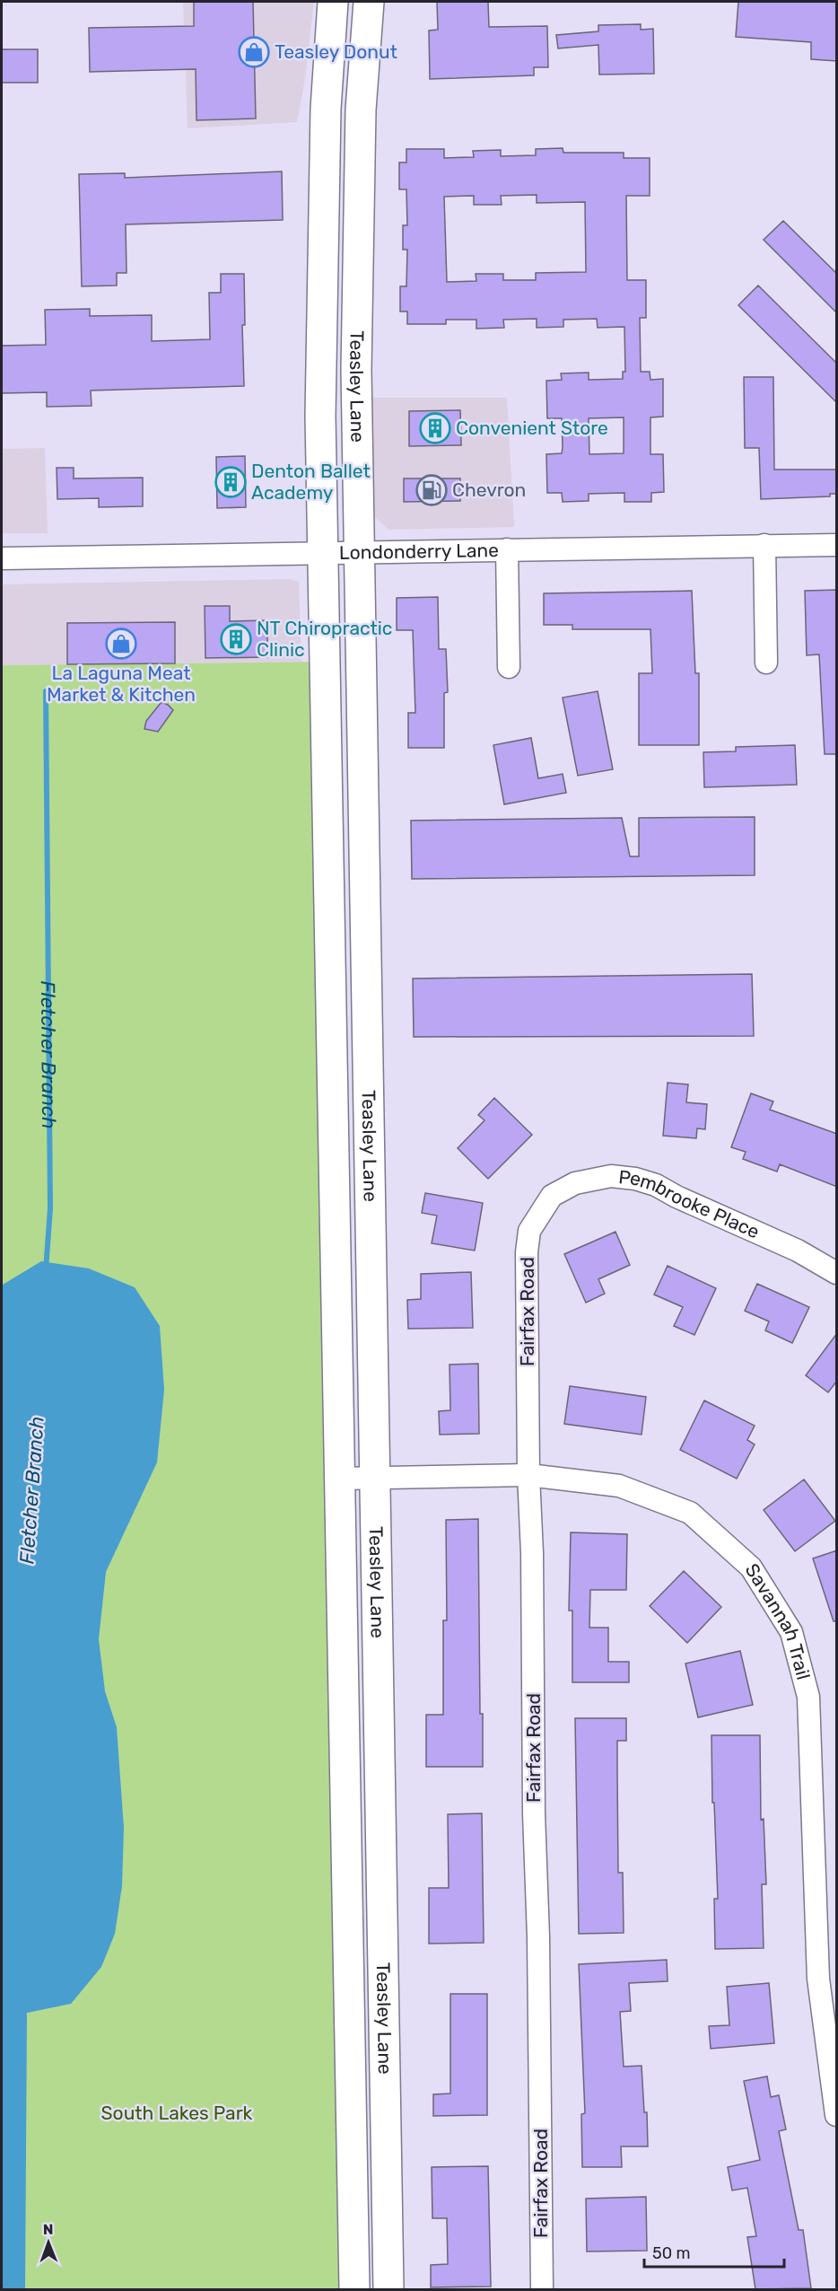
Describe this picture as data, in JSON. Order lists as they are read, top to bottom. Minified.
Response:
{"streets":{"main road":["Teasley Lane"],"street":["Londonderry Lane","Pembrooke Place","Fairfax Road","Savannah Trail"]},"crossings":[["Teasley Lane","Londonderry Lane"],["Teasley Lane","Savannah Trail"],["Pembrooke Place","Fairfax Road"],["Fairfax Road","Savannah Trail"]],"water":["Fletcher Branch"],"parks":["South Lakes Park"],"places":{"shop":["Teasley Donut","La Laguna Meat Market & Kitchen"],"building":["Convenient Store","Denton Ballet Academy","NT Chiropractic Clinic"],"fuel station":["Chevron"]},"scale_bar":"50 m","north":"top"}
